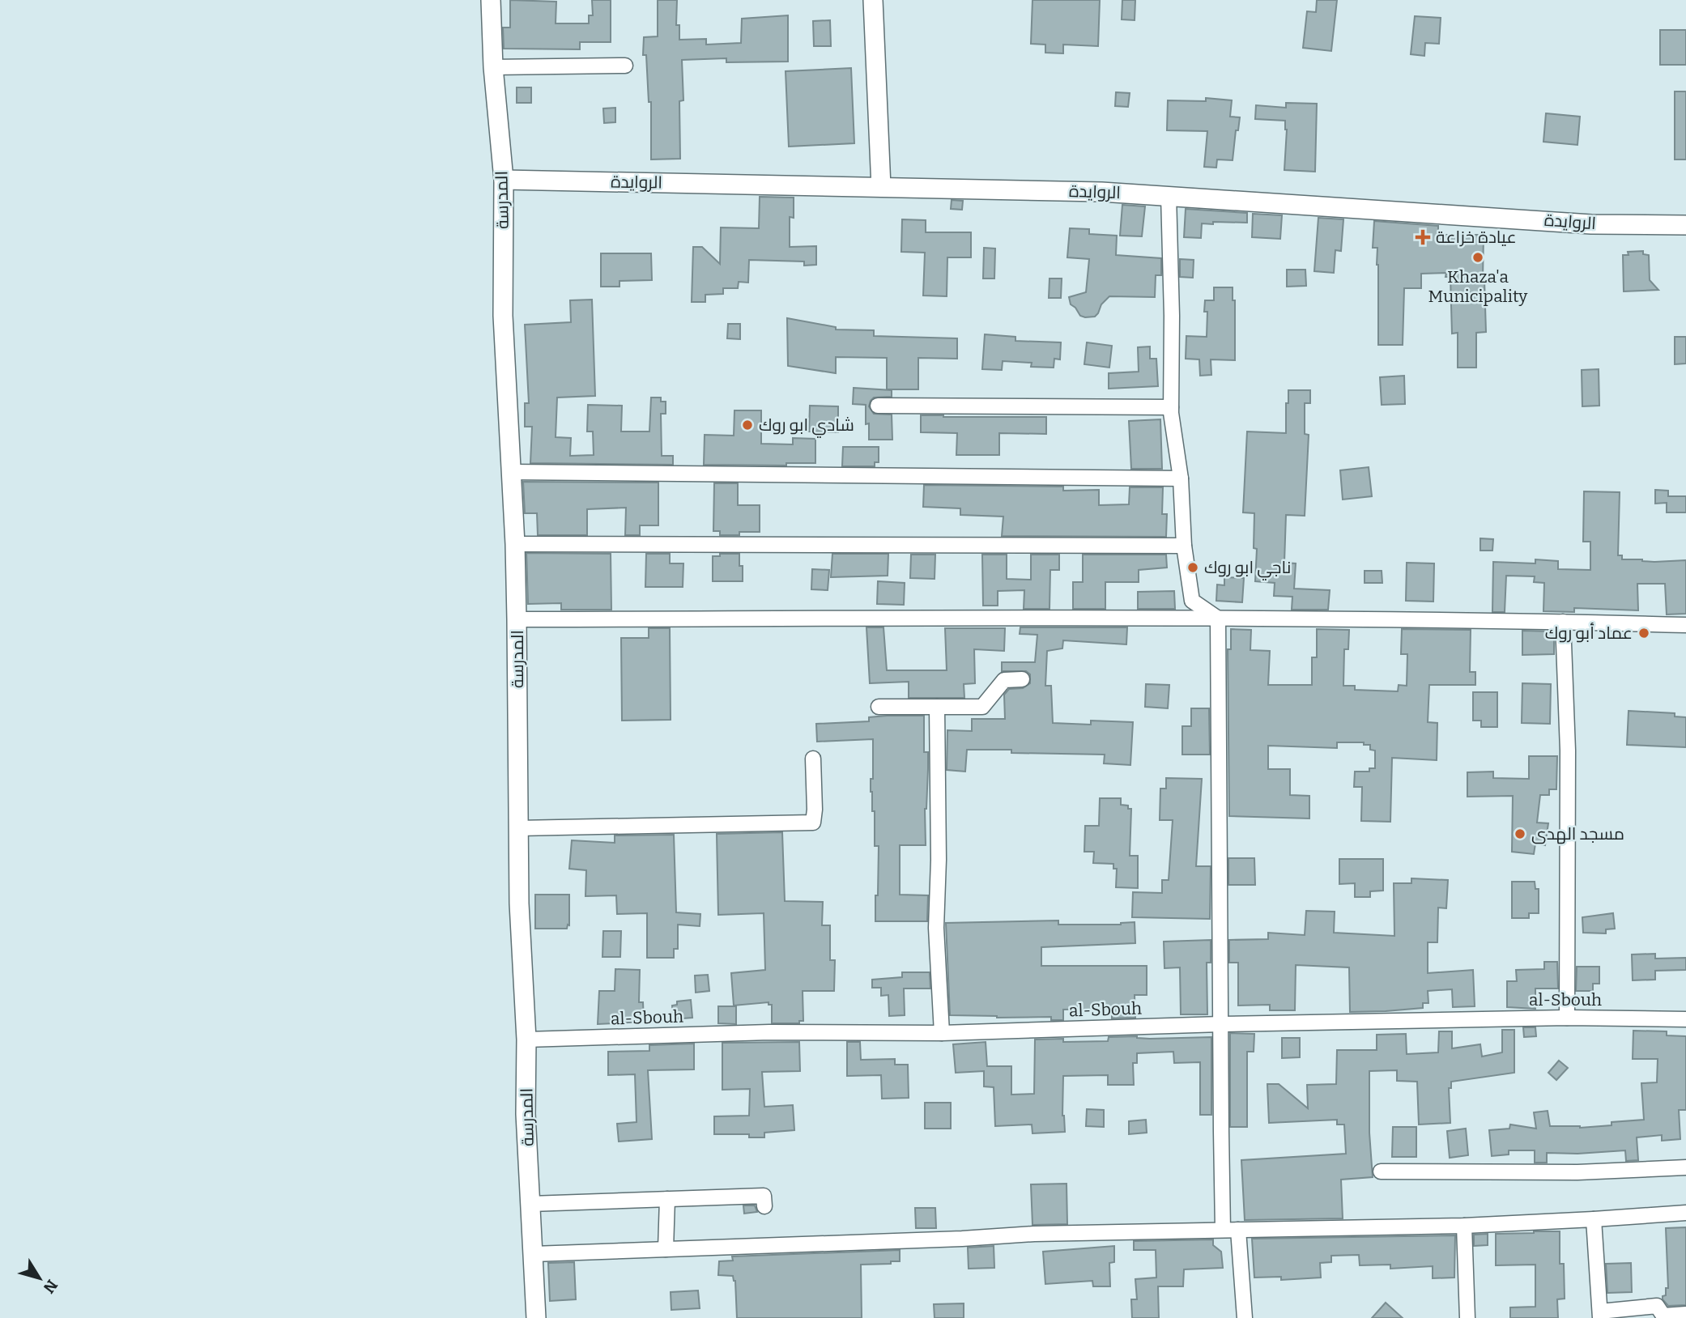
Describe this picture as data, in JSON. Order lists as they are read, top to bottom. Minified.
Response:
{"streets":{"street":["الروايدة","المدرسة","al-Sbouh"]},"crossings":[["الروايدة","المدرسة"],["المدرسة","al-Sbouh"]],"places":{"health":["عيادة خزاعة"],"other":["Khaza'a Municipality","شادي ابو روك","ناجي ابو روك","عماد أبو روك","مسجد الهدى"]},"north":"bottom right"}
